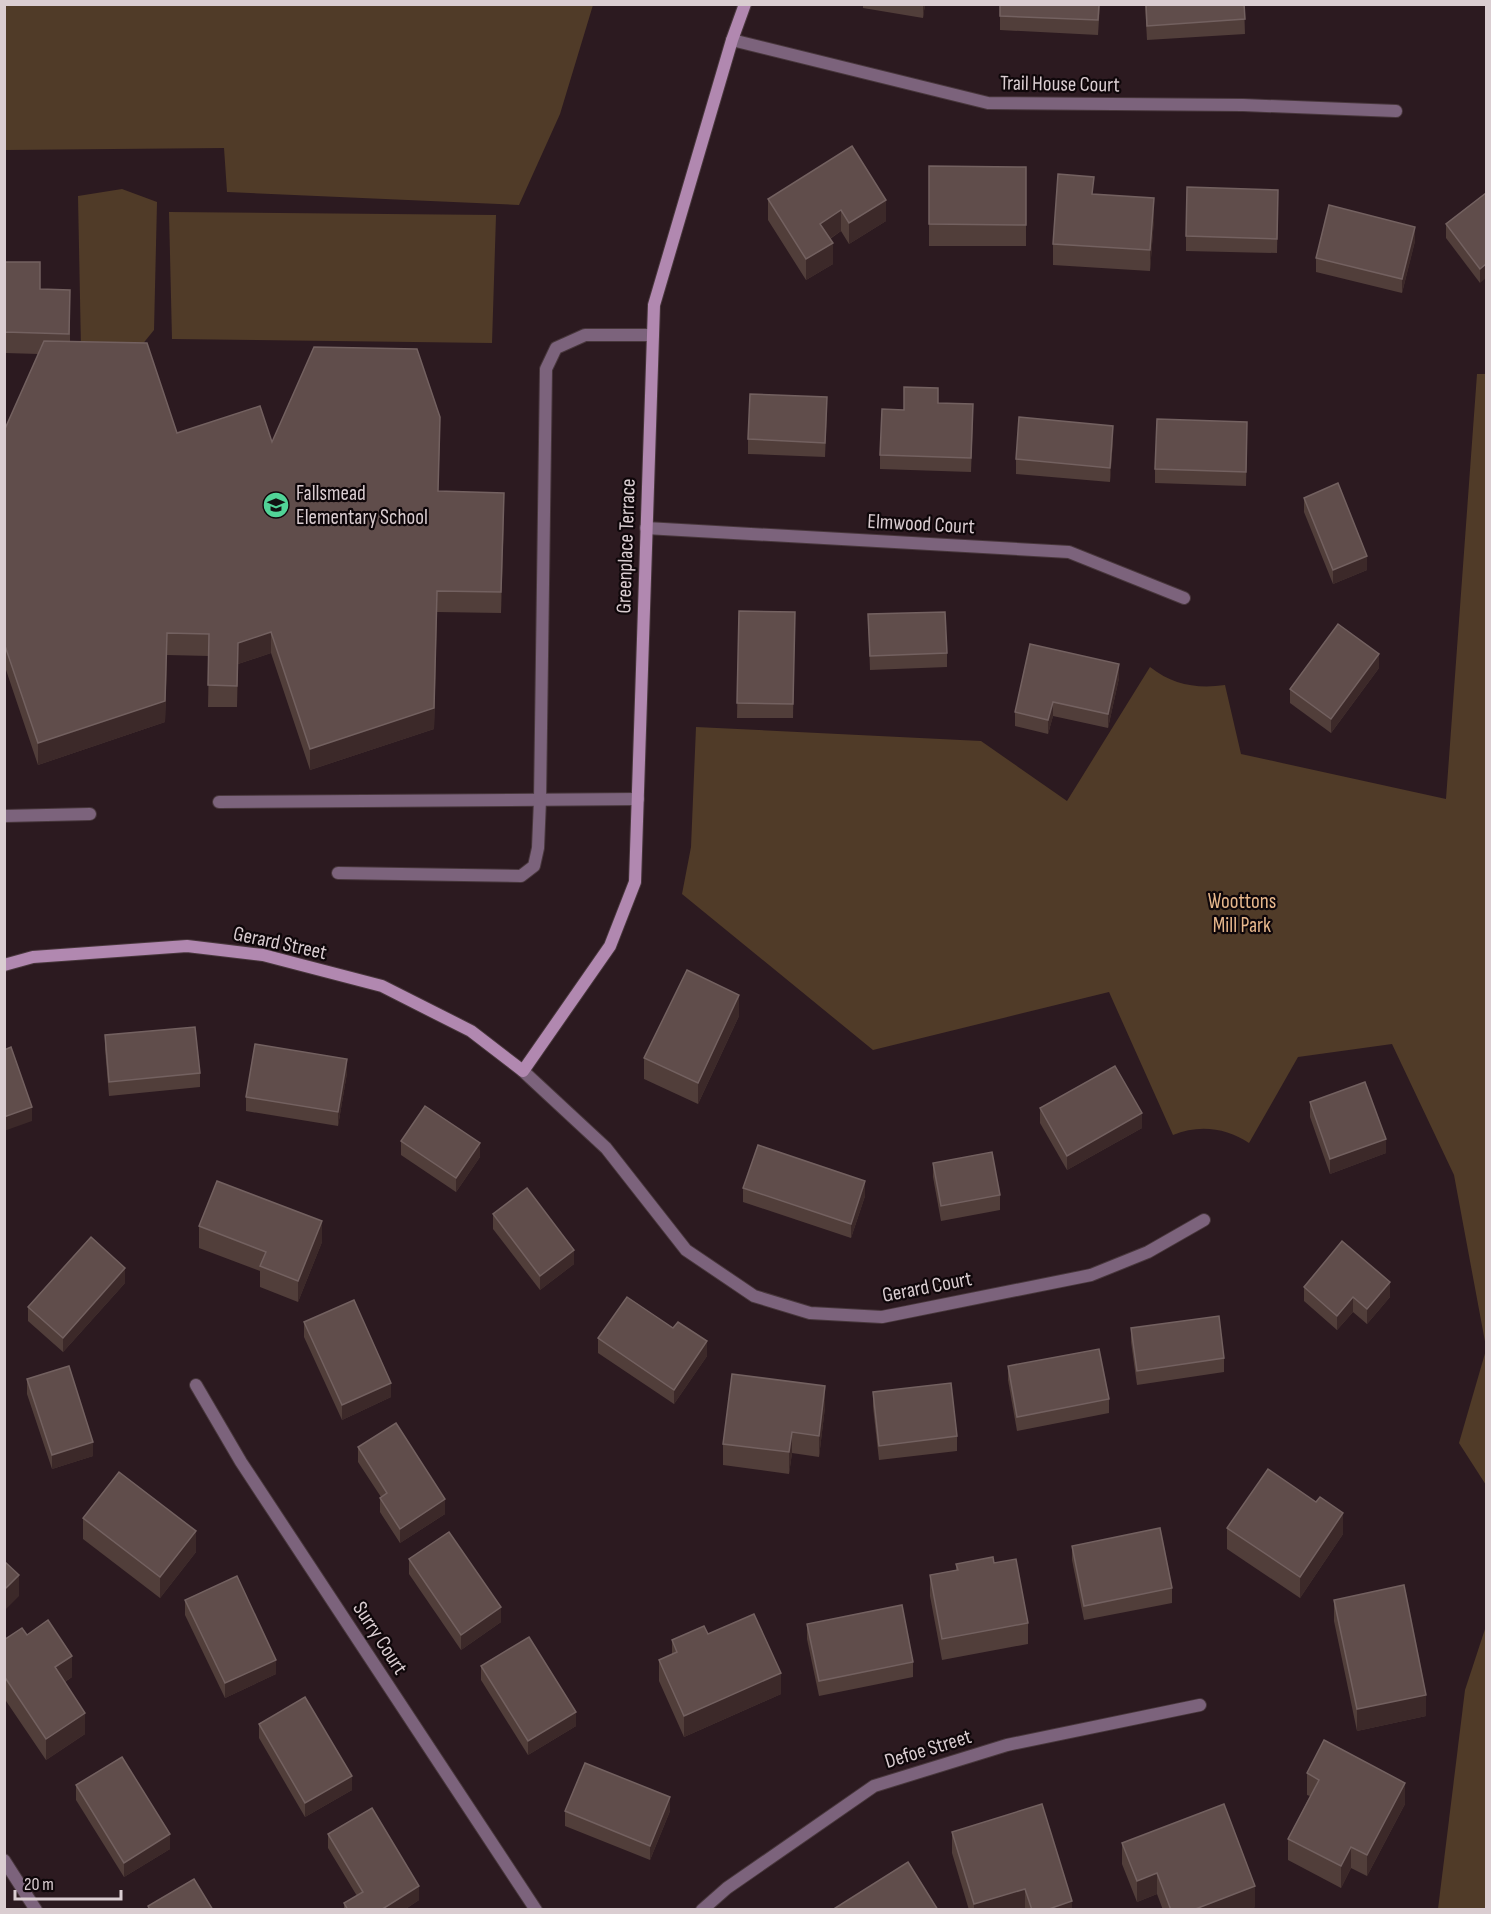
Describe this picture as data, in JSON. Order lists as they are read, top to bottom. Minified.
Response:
{"streets":{"street":["Trail House Court","Elmwood Court","Greenplace Terrace","Gerard Street","Gerard Court","Surry Court","Defoe Street"]},"crossings":[["Trail House Court","Greenplace Terrace"],["Elmwood Court","Greenplace Terrace"],["Greenplace Terrace","Gerard Street"],["Greenplace Terrace","Gerard Court"],["Gerard Street","Gerard Court"]],"parks":["Woottons Mill Park"],"places":{"school or university":["Fallsmead Elementary School"]},"scale_bar":"20 m"}
